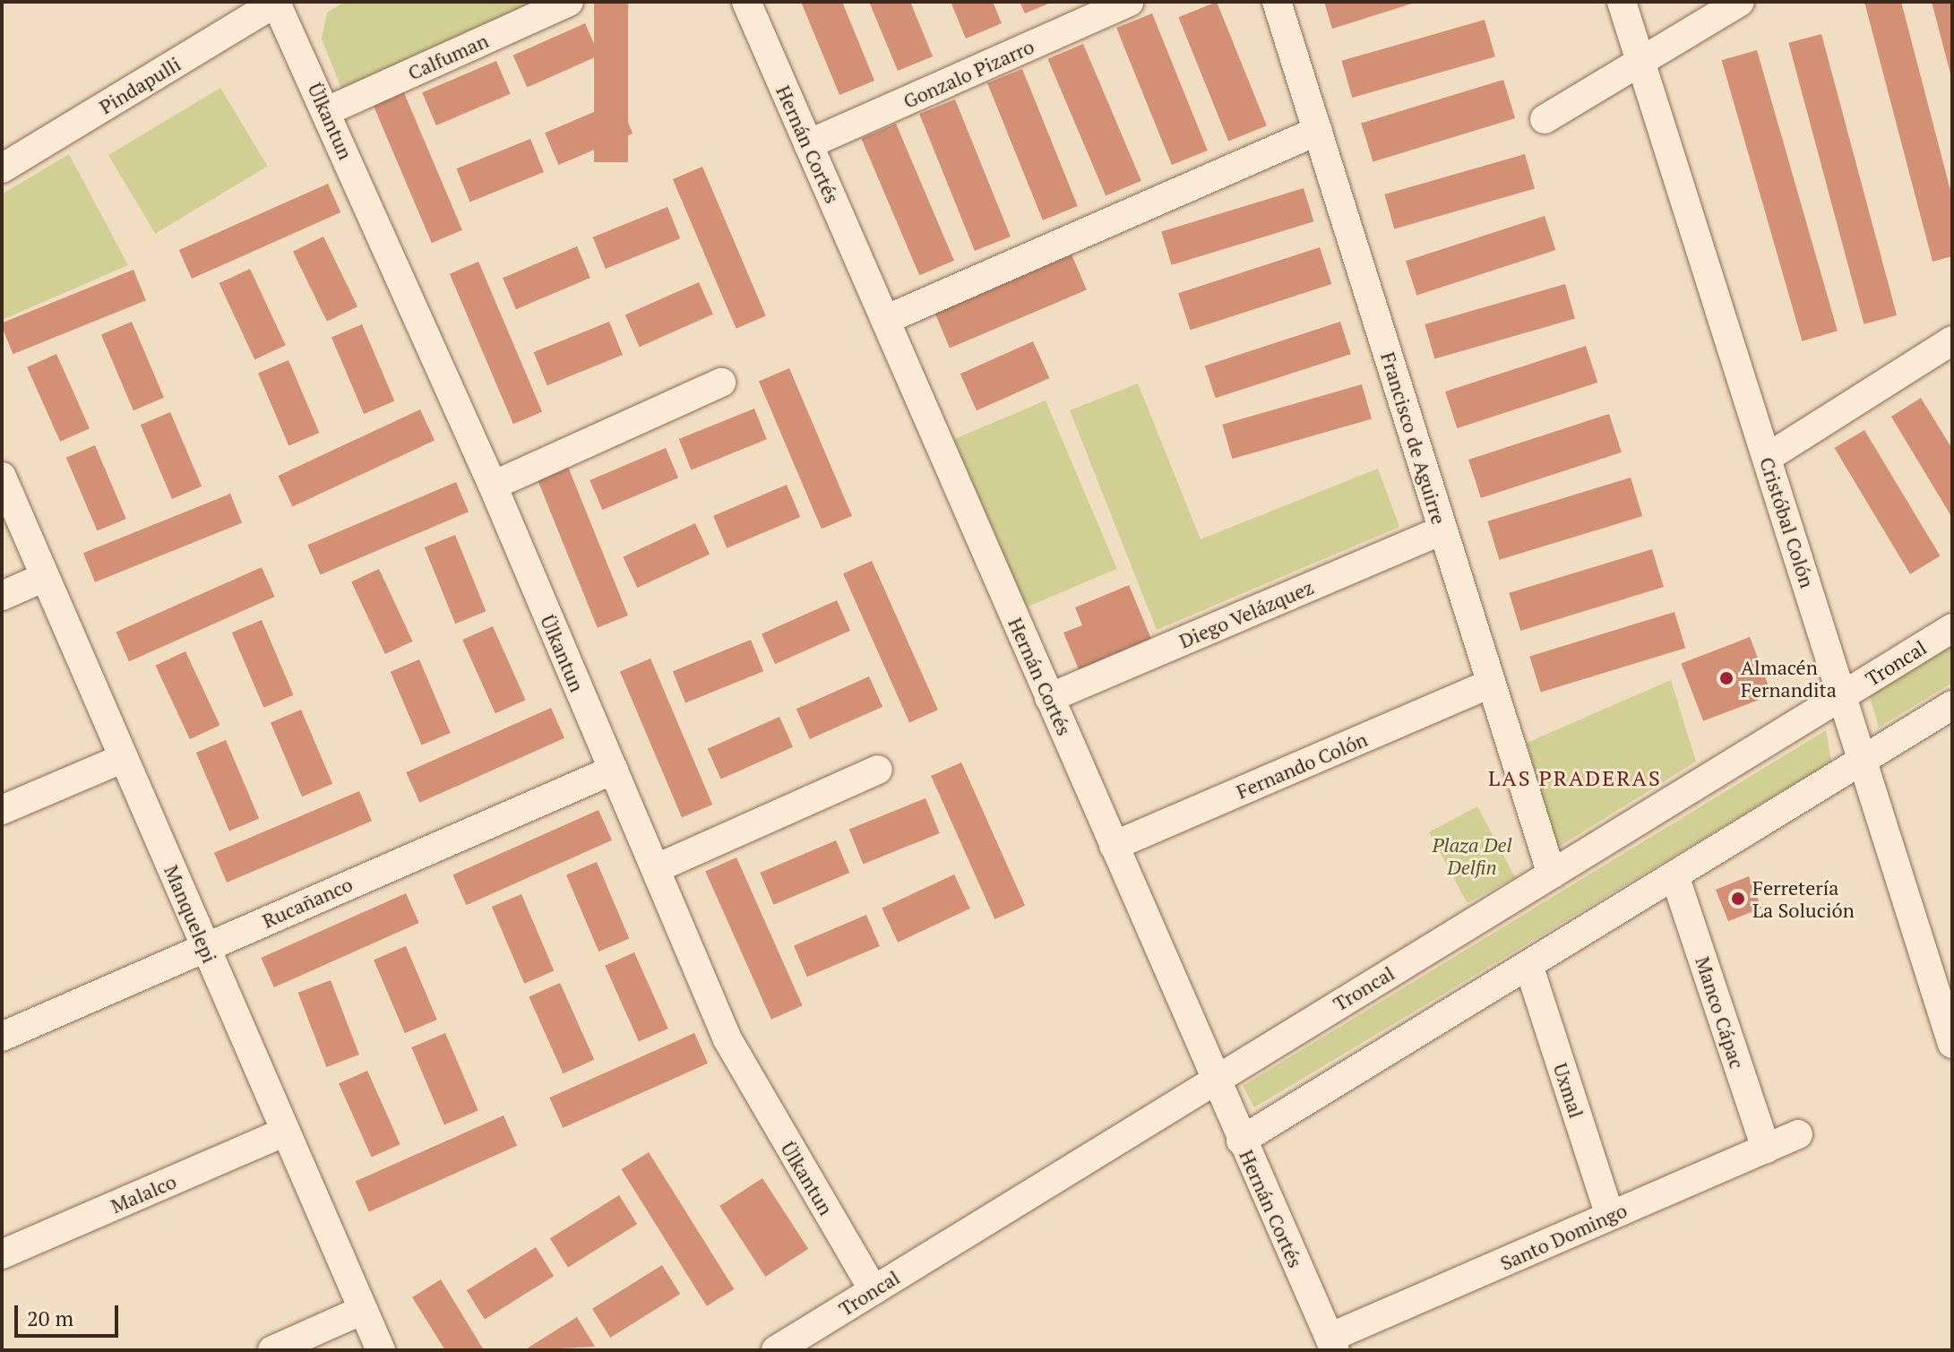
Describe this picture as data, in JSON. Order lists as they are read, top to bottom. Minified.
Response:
{"streets":{"street":["Calfuman","Gonzalo Pizarro","Pindapulli","Ülkantun","Hernán Cortés","Francisco de Aguirre","Cristóbal Colón","Diego Velázquez","Troncal","Fernando Colón","Rucañanco","Manquelepi","Manco Cápac","Uxmal","Malalco","Santo Domingo"]},"crossings":[["Calfuman","Ülkantun"],["Gonzalo Pizarro","Hernán Cortés"],["Pindapulli","Ülkantun"],["Ülkantun","Troncal"],["Ülkantun","Rucañanco"],["Hernán Cortés","Diego Velázquez"],["Hernán Cortés","Troncal"],["Hernán Cortés","Fernando Colón"],["Hernán Cortés","Santo Domingo"],["Francisco de Aguirre","Diego Velázquez"],["Francisco de Aguirre","Troncal"],["Francisco de Aguirre","Fernando Colón"],["Cristóbal Colón","Troncal"],["Rucañanco","Manquelepi"],["Manquelepi","Malalco"],["Manco Cápac","Santo Domingo"],["Uxmal","Santo Domingo"]],"districts":["LAS PRADERAS"],"parks":["Plaza Del Delfin"],"places":["Almacén Fernandita","Ferretería La Solución"],"scale_bar":"20 m"}
